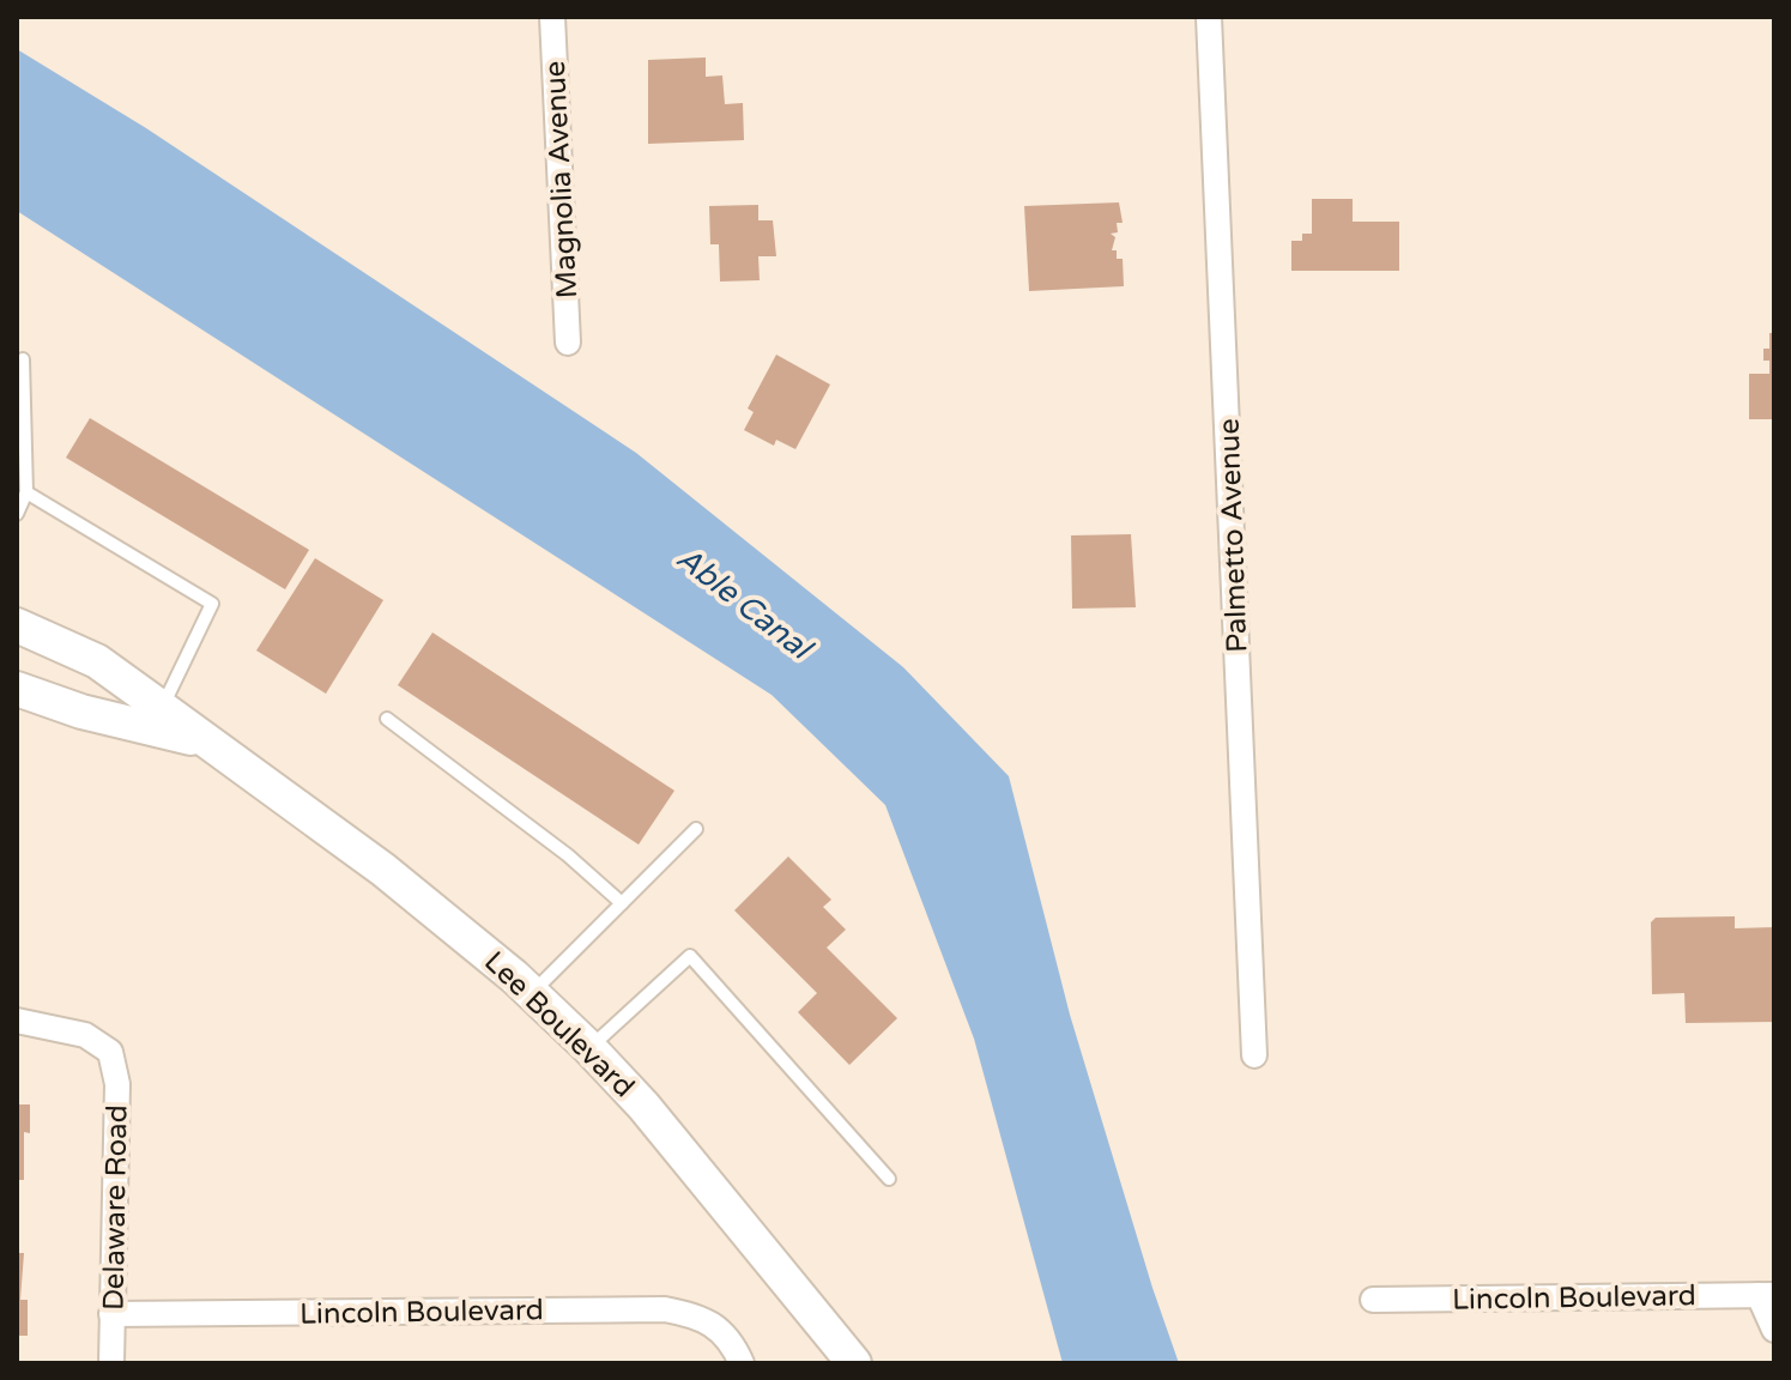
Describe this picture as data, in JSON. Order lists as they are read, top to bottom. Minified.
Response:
{"streets":{"main road":["Lee Boulevard"],"street":["Magnolia Avenue","Palmetto Avenue","Delaware Road","Lincoln Boulevard"]},"crossings":[["Delaware Road","Lincoln Boulevard"]],"water":["Able Canal"]}
